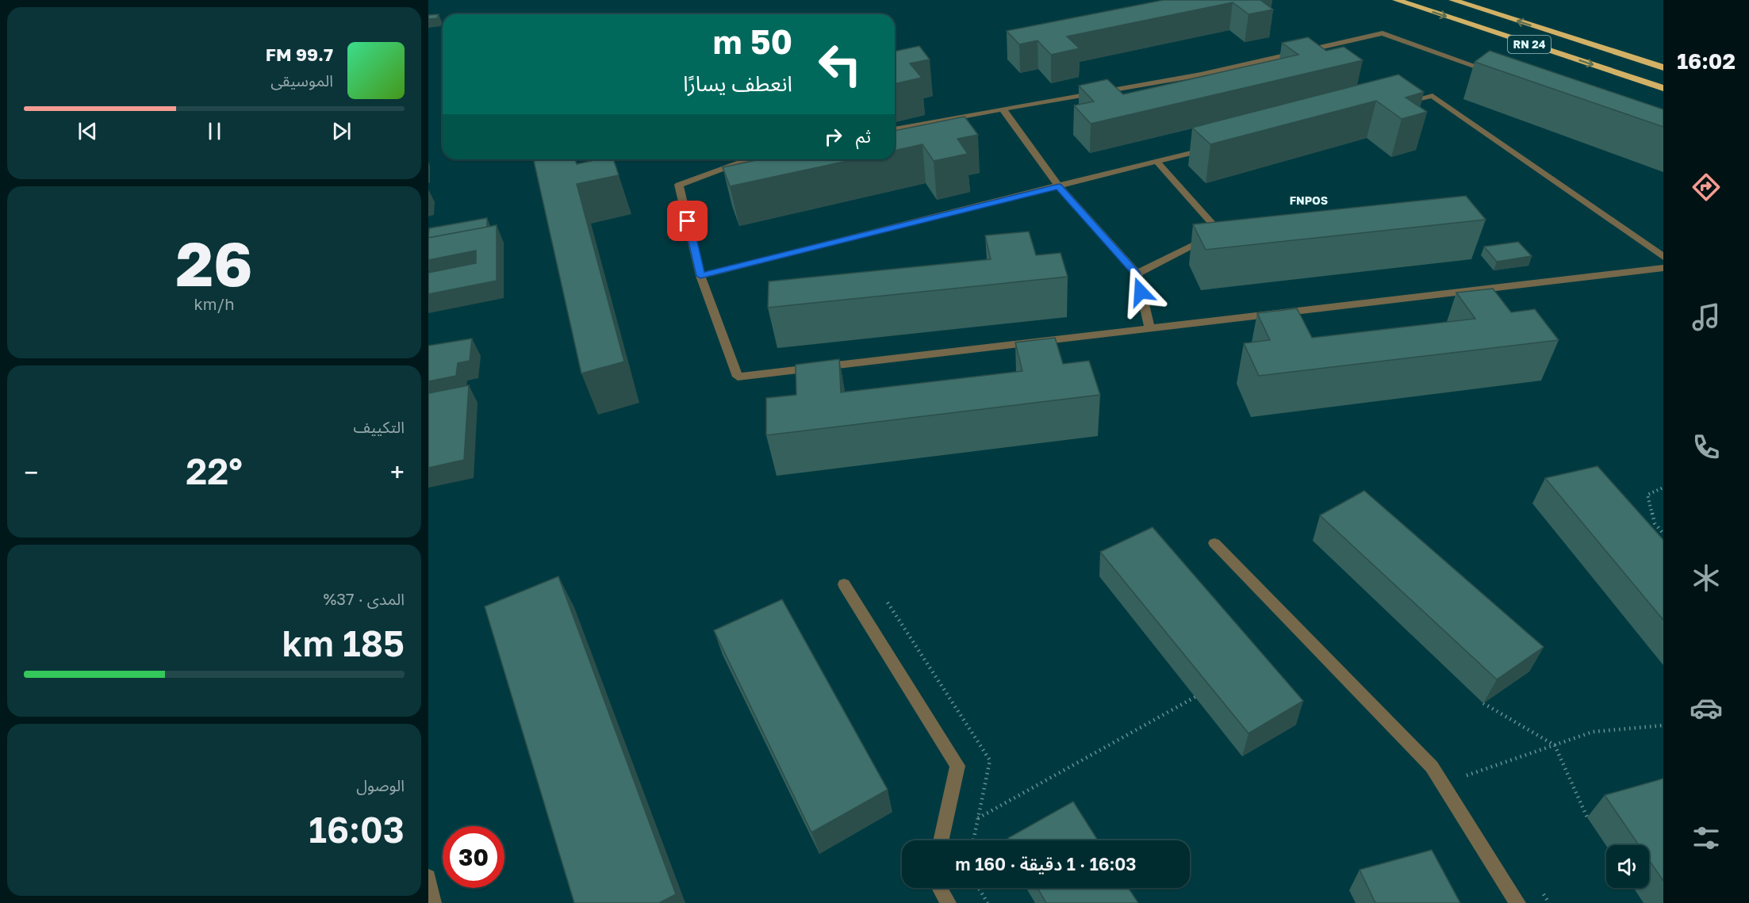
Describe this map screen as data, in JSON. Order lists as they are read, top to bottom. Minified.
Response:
{"streets":{"highway":["RN 24"]},"districts":["FNPOS"],"page":{"tabs":"16:02","turn":["50 m","انعطف يسارًا"],"song":["99.7 FM","الموسيقى"],"then":"ثم","tile":[["26","km/h"],"التكييف",["المدى · 37%","185 km"],["الوصول","16:03"]],"heat":["−","22°","+"],"limit":"30","trip":"16:03 · 1 دقيقة · 160 m"}}
